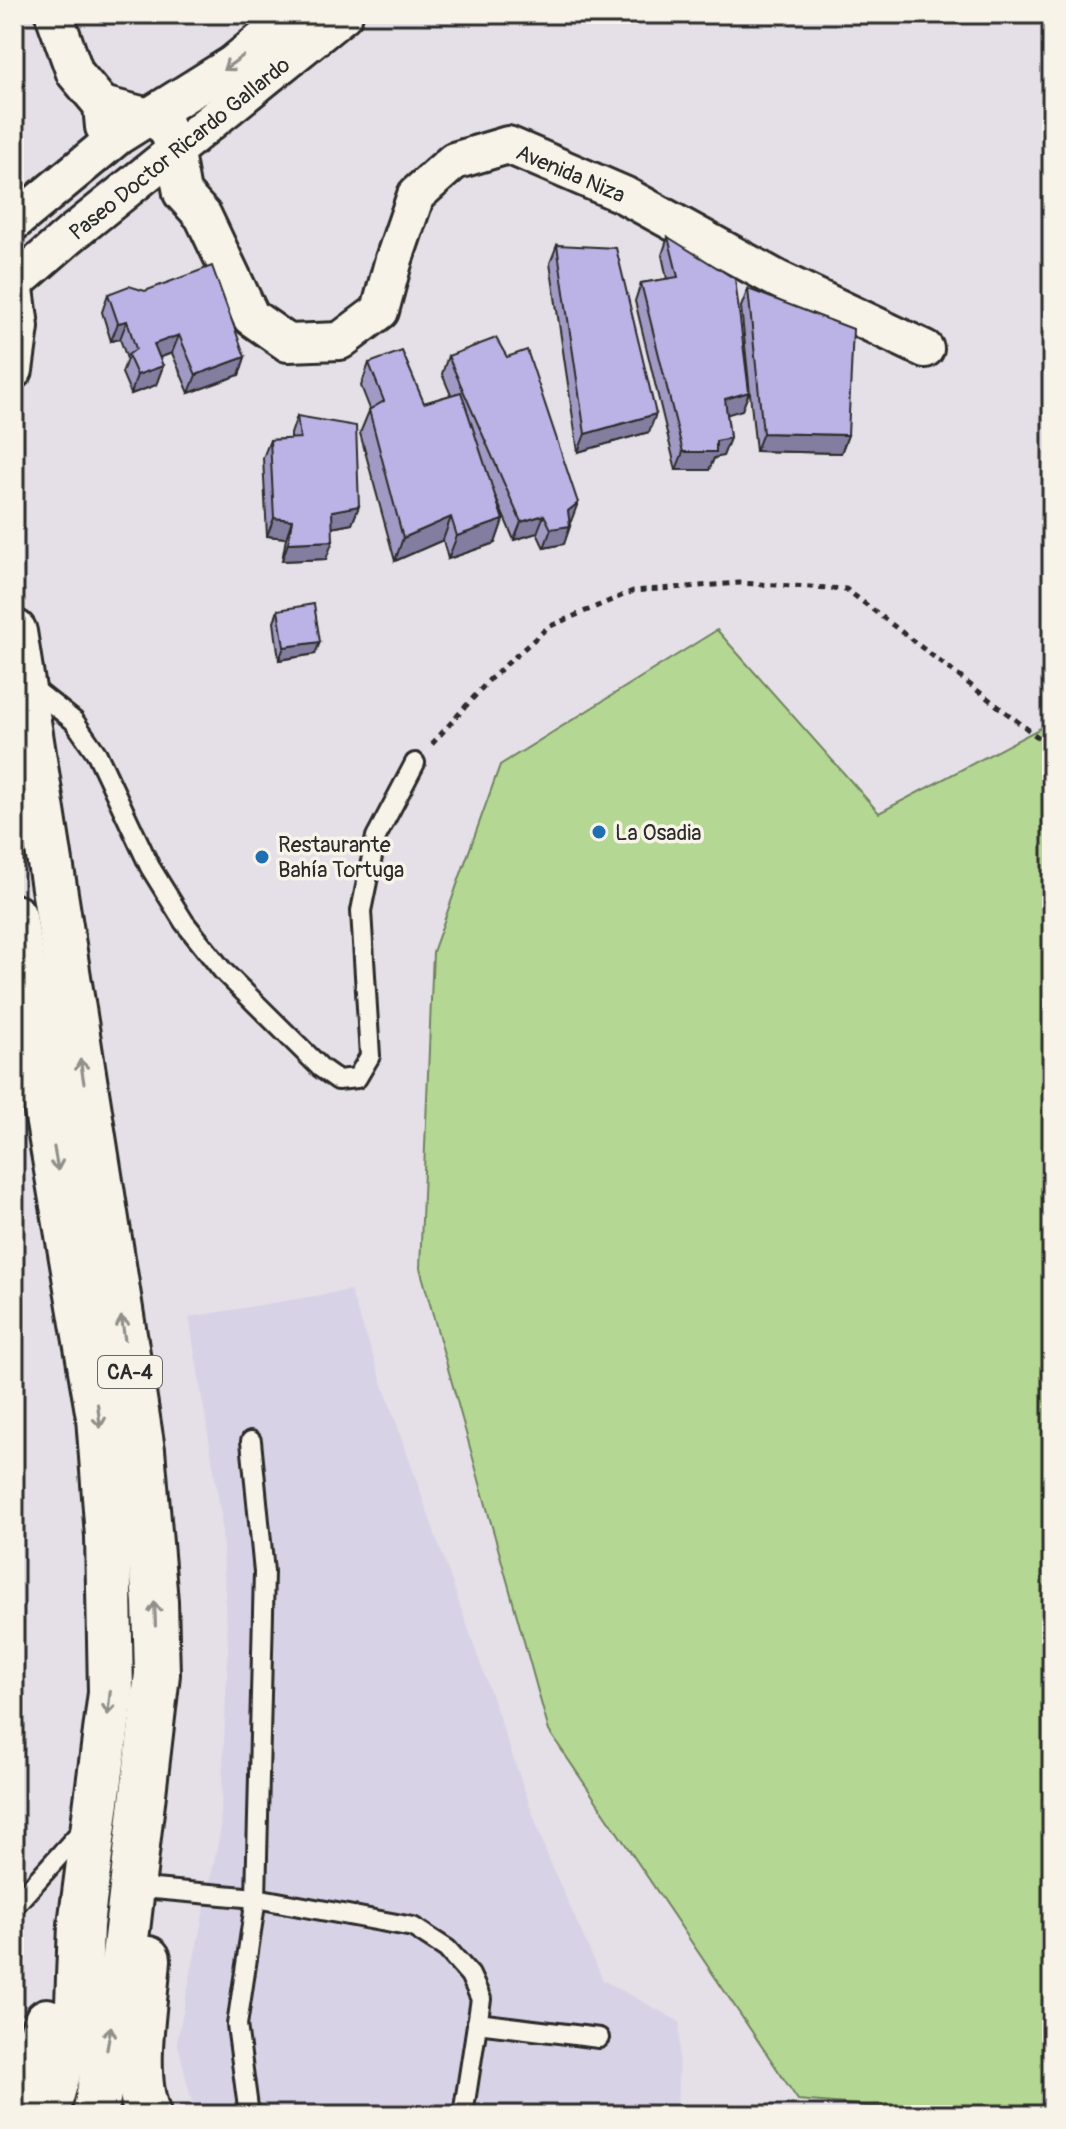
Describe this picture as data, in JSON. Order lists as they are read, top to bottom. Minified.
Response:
{"streets":{"highway":["CA-4"],"street":["Paseo Doctor Ricardo Gallardo","Avenida Niza"]},"crossings":[["Paseo Doctor Ricardo Gallardo","Avenida Niza"]],"places":["La Osadia","Restaurante Bahía Tortuga"]}
